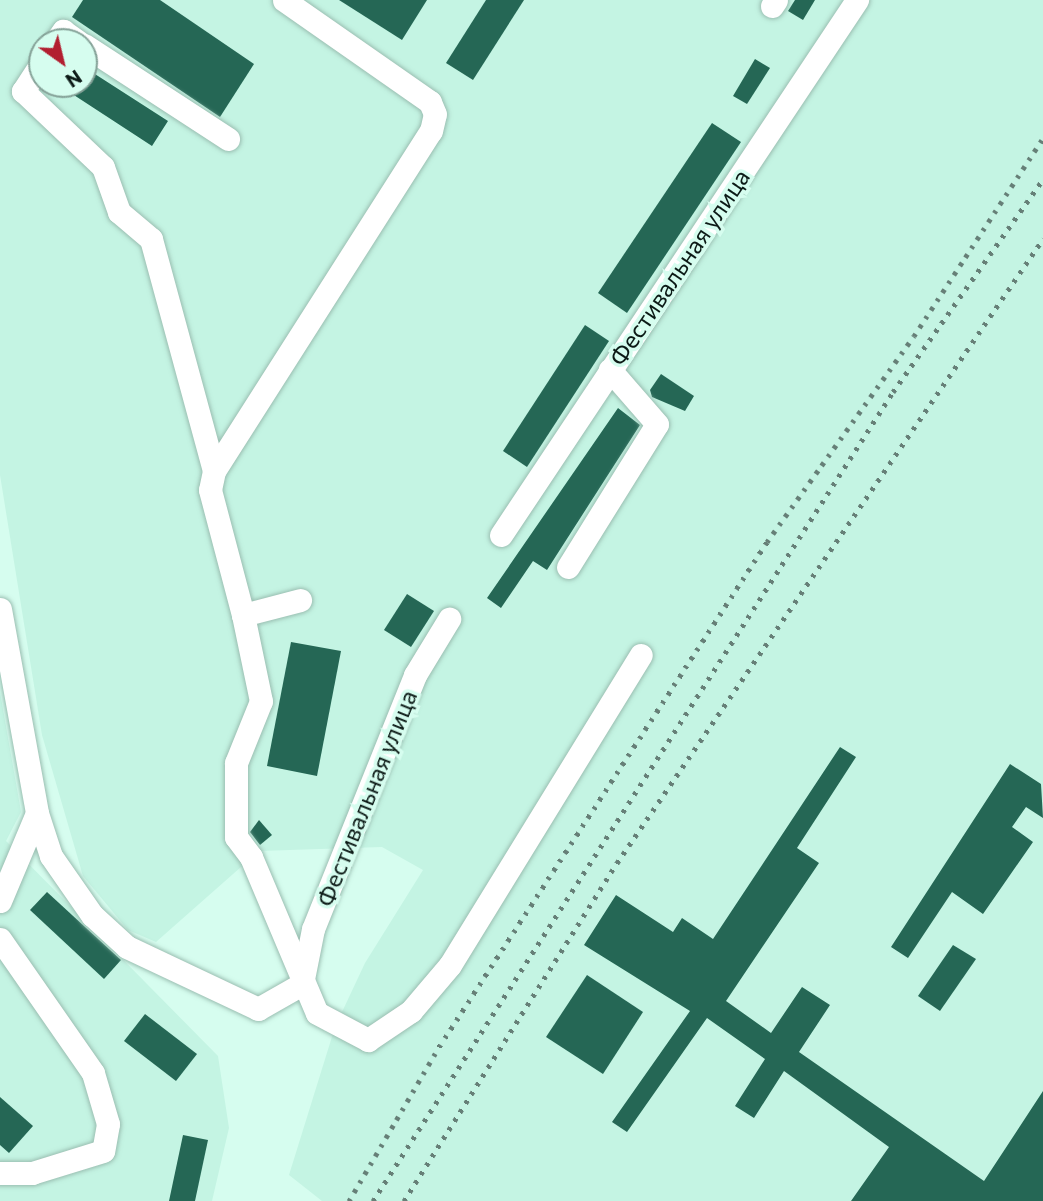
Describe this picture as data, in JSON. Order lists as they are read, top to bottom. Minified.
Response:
{"streets":{"street":["Фестивальная улица"]},"north":"bottom right"}
